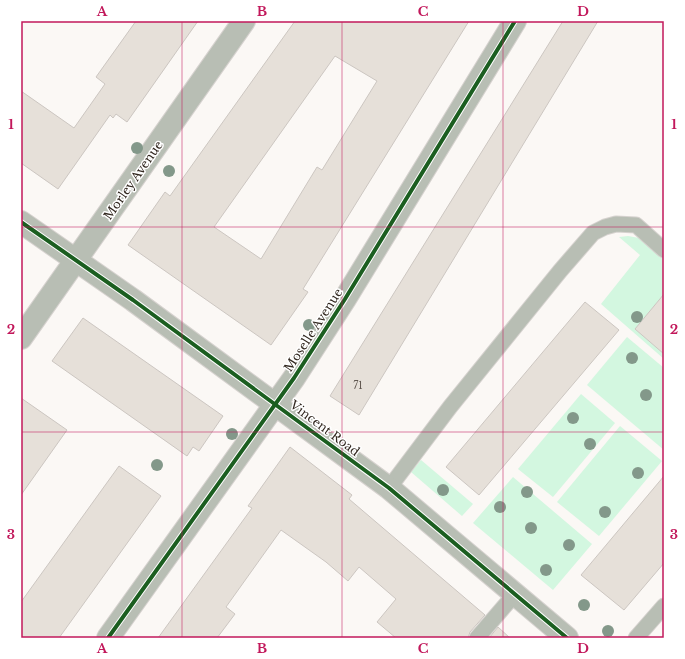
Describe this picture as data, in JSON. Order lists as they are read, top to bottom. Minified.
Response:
{"streets":{"street":["Morley Avenue","Moselle Avenue","Vincent Road"]},"crossings":[["Morley Avenue","Vincent Road"],["Moselle Avenue","Vincent Road"]],"house_numbers":["71"],"grid":{"columns":["A","B","C","D"],"rows":["1","2","3"]}}
